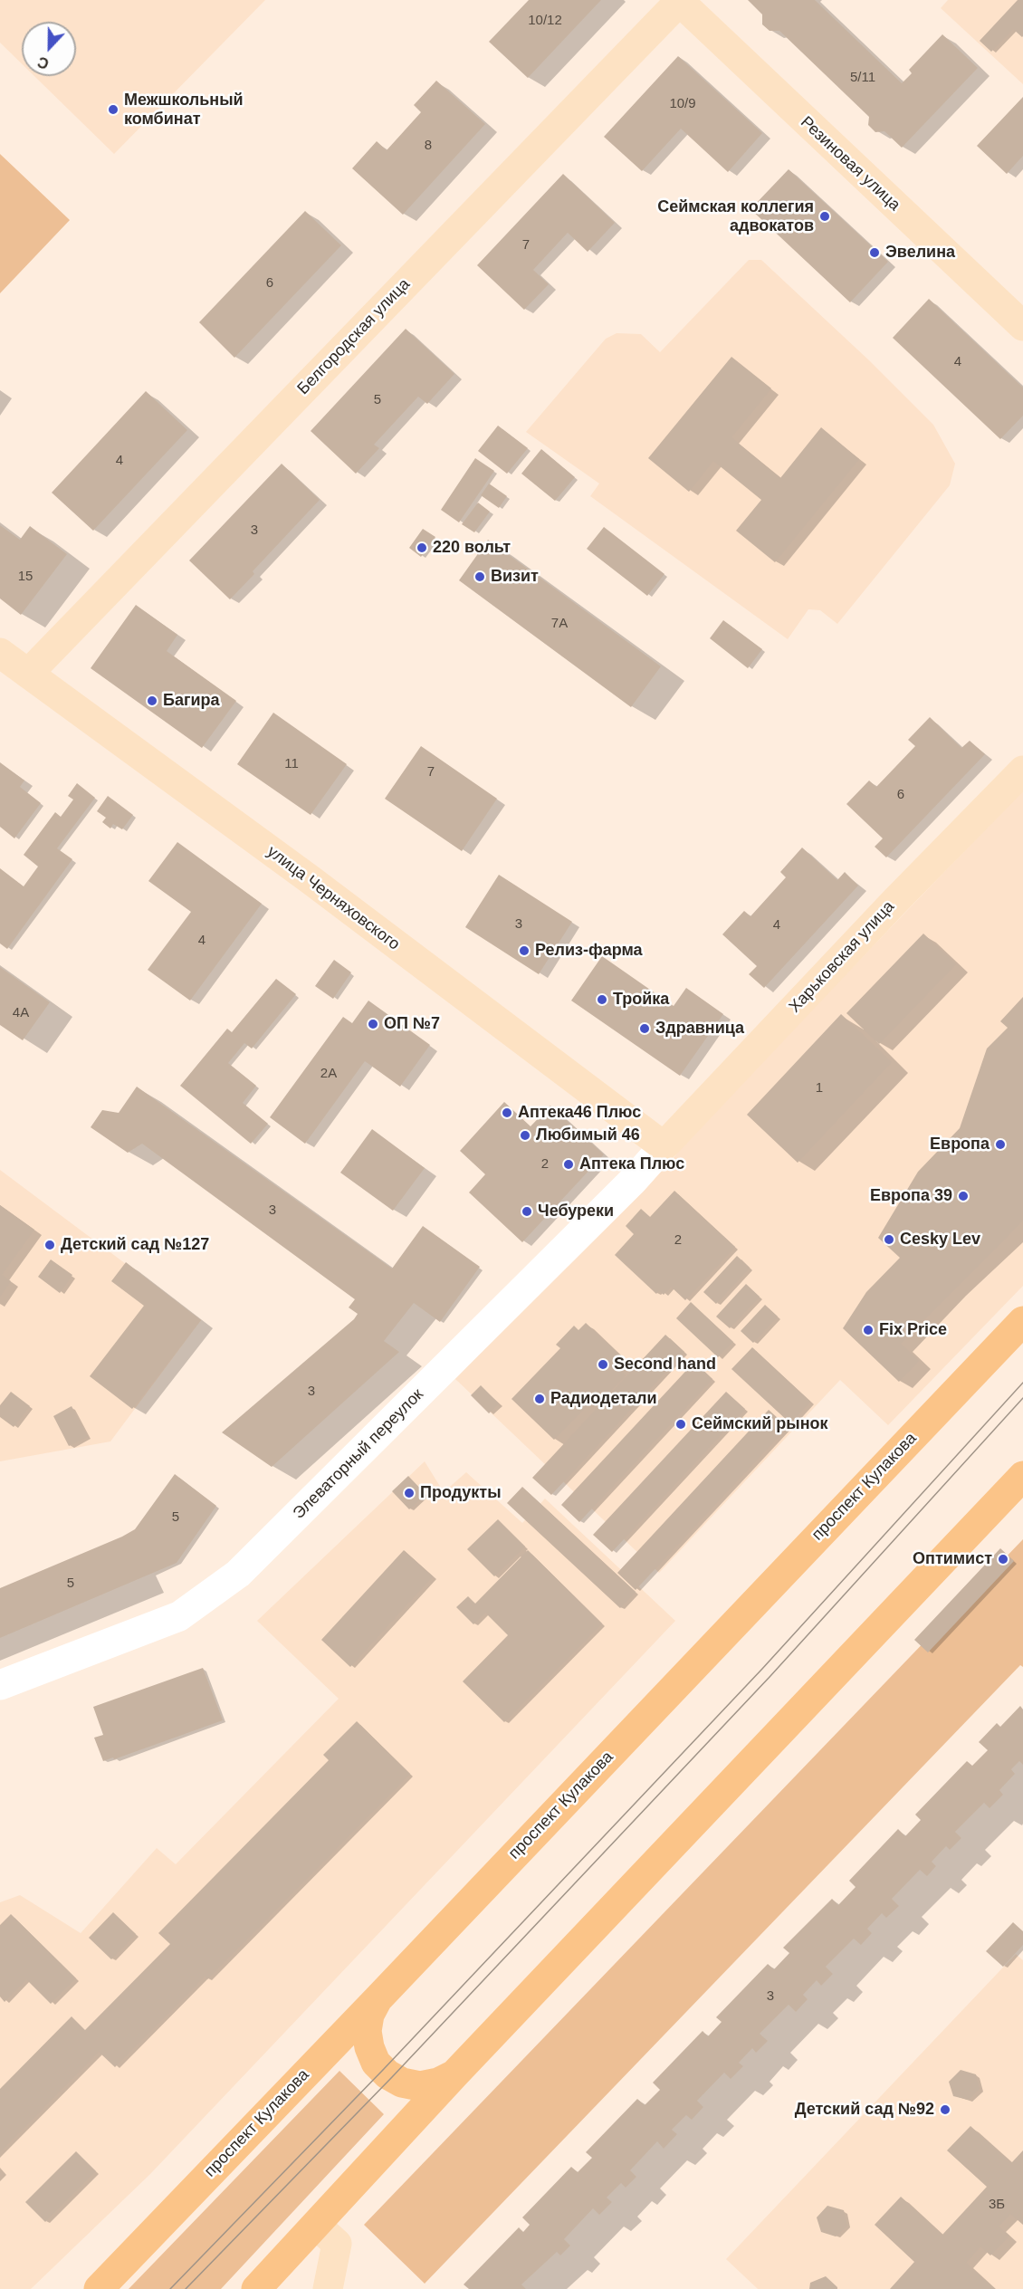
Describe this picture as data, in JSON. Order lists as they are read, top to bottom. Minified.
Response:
{"streets":{"main road":["проспект Кулакова"],"street":["Резиновая улица","Белгородская улица","улица Черняховского","Харьковская улица","Элеваторный переулок"]},"crossings":[["Резиновая улица","Белгородская улица"],["Белгородская улица","улица Черняховского"],["улица Черняховского","Харьковская улица"],["улица Черняховского","Элеваторный переулок"],["Харьковская улица","Элеваторный переулок"]],"places":["Межшкольный комбинат","Сеймская коллегия адвокатов","Эвелина","220 вольт","Визит","Багира","Релиз-фарма","Тройка","ОП №7","Здравница","Аптека46 Плюс","Любимый 46","Европа","Аптека Плюс","Европа 39","Чебуреки","Cesky Lev","Детский сад №127","Fix Price","Second hand","Радиодетали","Сеймский рынок","Продукты","Оптимист","Детский сад №92"],"house_numbers":["10/12","5/11","10/9","8","7","6","4","5","4","3","15","7А","11","7","6","3","4","4","4А","2А","1","2","3","2","3","5","5","3","3Б"],"north":"bottom"}
